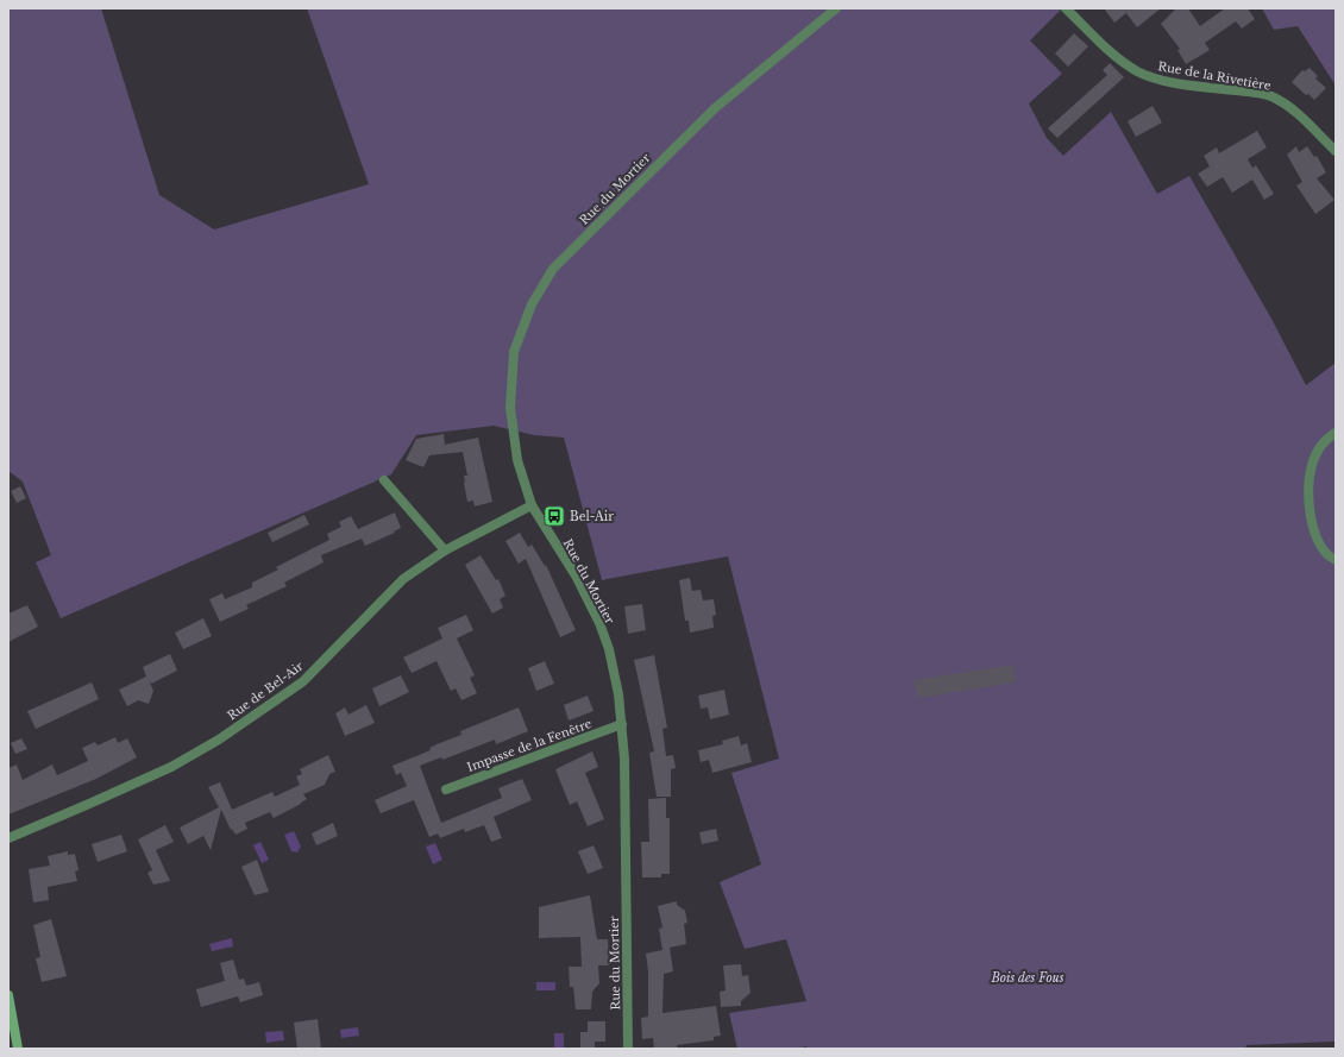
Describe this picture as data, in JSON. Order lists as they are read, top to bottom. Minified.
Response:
{"streets":{"street":["Rue de la Rivetière","Rue du Mortier","Rue de Bel-Air","Impasse de la Fenêtre"]},"crossings":[["Rue du Mortier","Rue de Bel-Air"],["Rue du Mortier","Impasse de la Fenêtre"]],"parks":["Bois des Fous"],"places":{"bus stop":["Bel-Air"]}}
